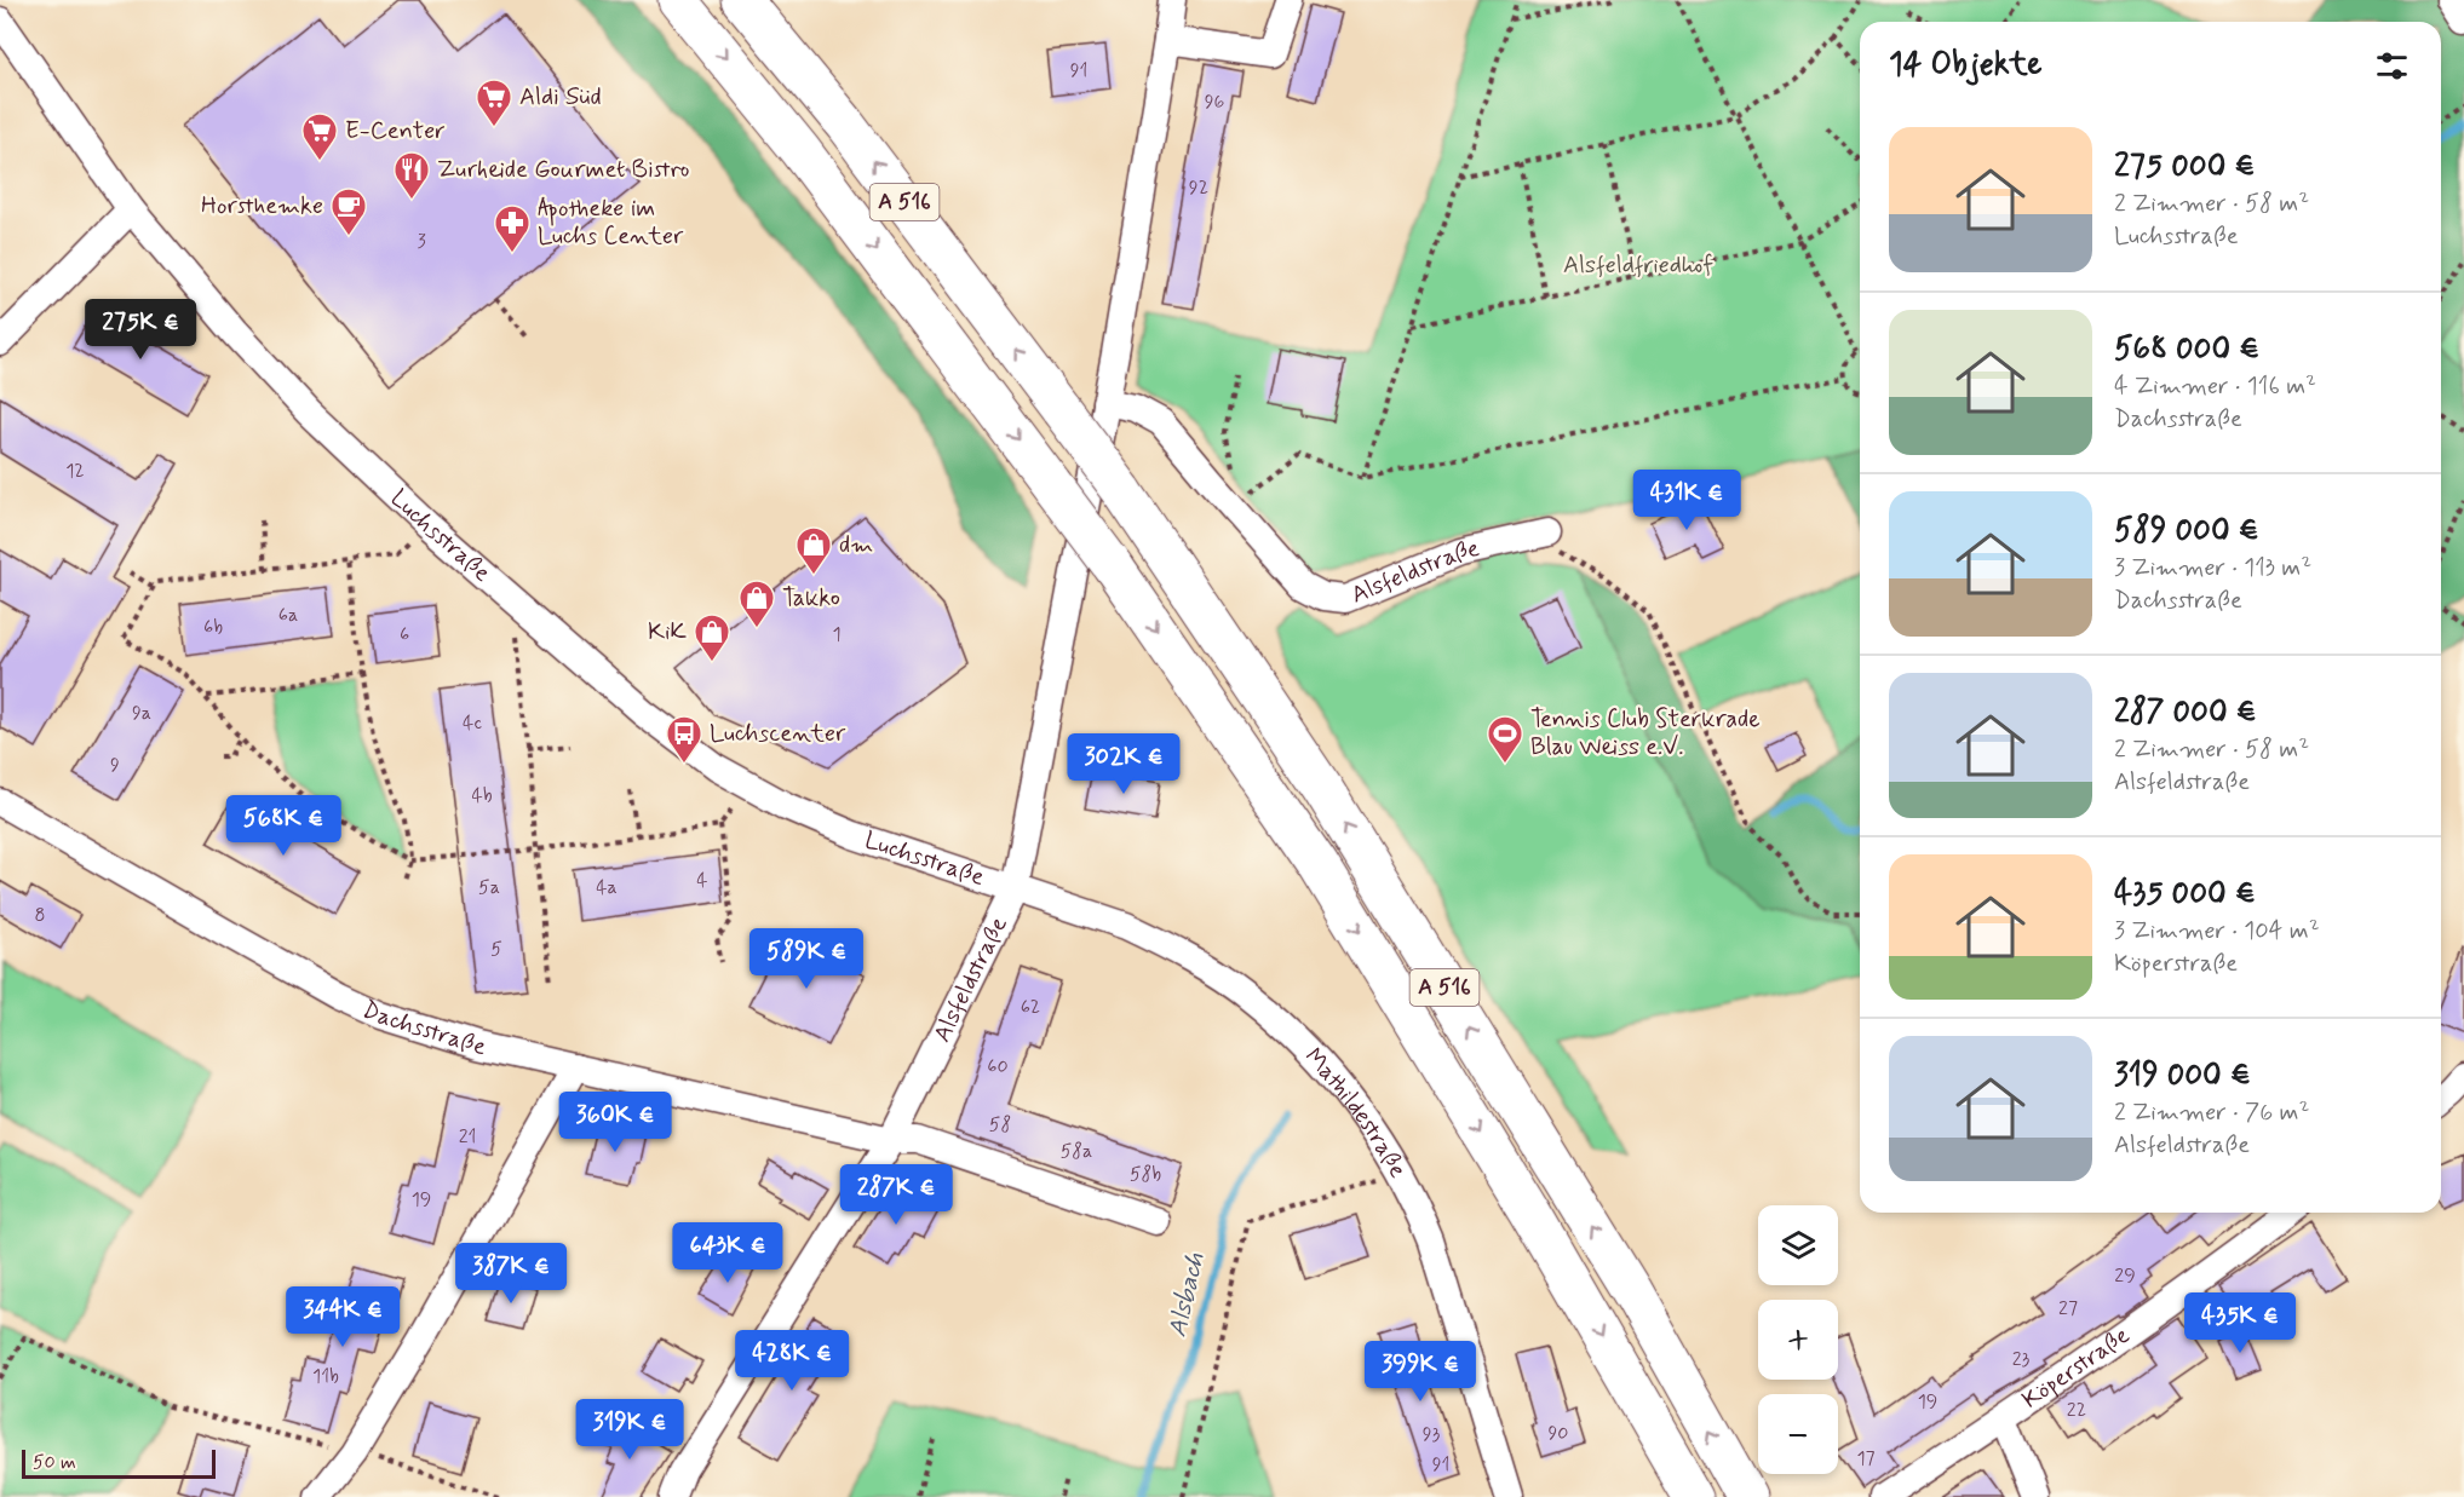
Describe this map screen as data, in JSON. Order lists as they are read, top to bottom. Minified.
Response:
{"streets":{"highway":["A 516"],"street":["Luchsstraße","Alsfeldstraße","Dachsstraße","Mathildestraße","Köperstraße"]},"crossings":[["Luchsstraße","Alsfeldstraße"],["Luchsstraße","Mathildestraße"],["Alsfeldstraße","Dachsstraße"],["Alsfeldstraße","Mathildestraße"]],"water":["Alsbach"],"parks":["Alsfeldfriedhof"],"places":{"supermarket":["Aldi Süd","E-Center"],"restaurant":["Zurheide Gourmet Bistro"],"cafe":["Horsthemke"],"pharmacy":["Apotheke im Luchs Center"],"shop":["dm","Takko","KiK"],"bus stop":["Luchscenter"],"sports":["Tennis Club Sterkrade Blau Weiss e.V."]},"house_numbers":["91","96","92","3","12","6a","6b","6","1","9a","4c","9","4b","4","5a","4a","8","5","62","60","58","21","58a","58b","19","29","27","23","11b","19","22","90","93","17","91"],"scale_bar":"50 m","page":{"heading":"14 Objekte","list":[{"name":"275 000 €","note":"2 Zimmer · 58 m² · Luchsstraße"},{"name":"568 000 €","note":"4 Zimmer · 116 m² · Dachsstraße"},{"name":"589 000 €","note":"3 Zimmer · 113 m² · Dachsstraße"},{"name":"287 000 €","note":"2 Zimmer · 58 m² · Alsfeldstraße"},{"name":"435 000 €","note":"3 Zimmer · 104 m² · Köperstraße"},{"name":"319 000 €","note":"2 Zimmer · 76 m² · Alsfeldstraße"}],"price":["275K €","431K €","302K €","568K €","589K €","360K €","287K €","643K €","387K €","344K €","435K €","428K €","399K €","319K €"],"map_buttons":["+","−"],"scale":"50 m"}}
